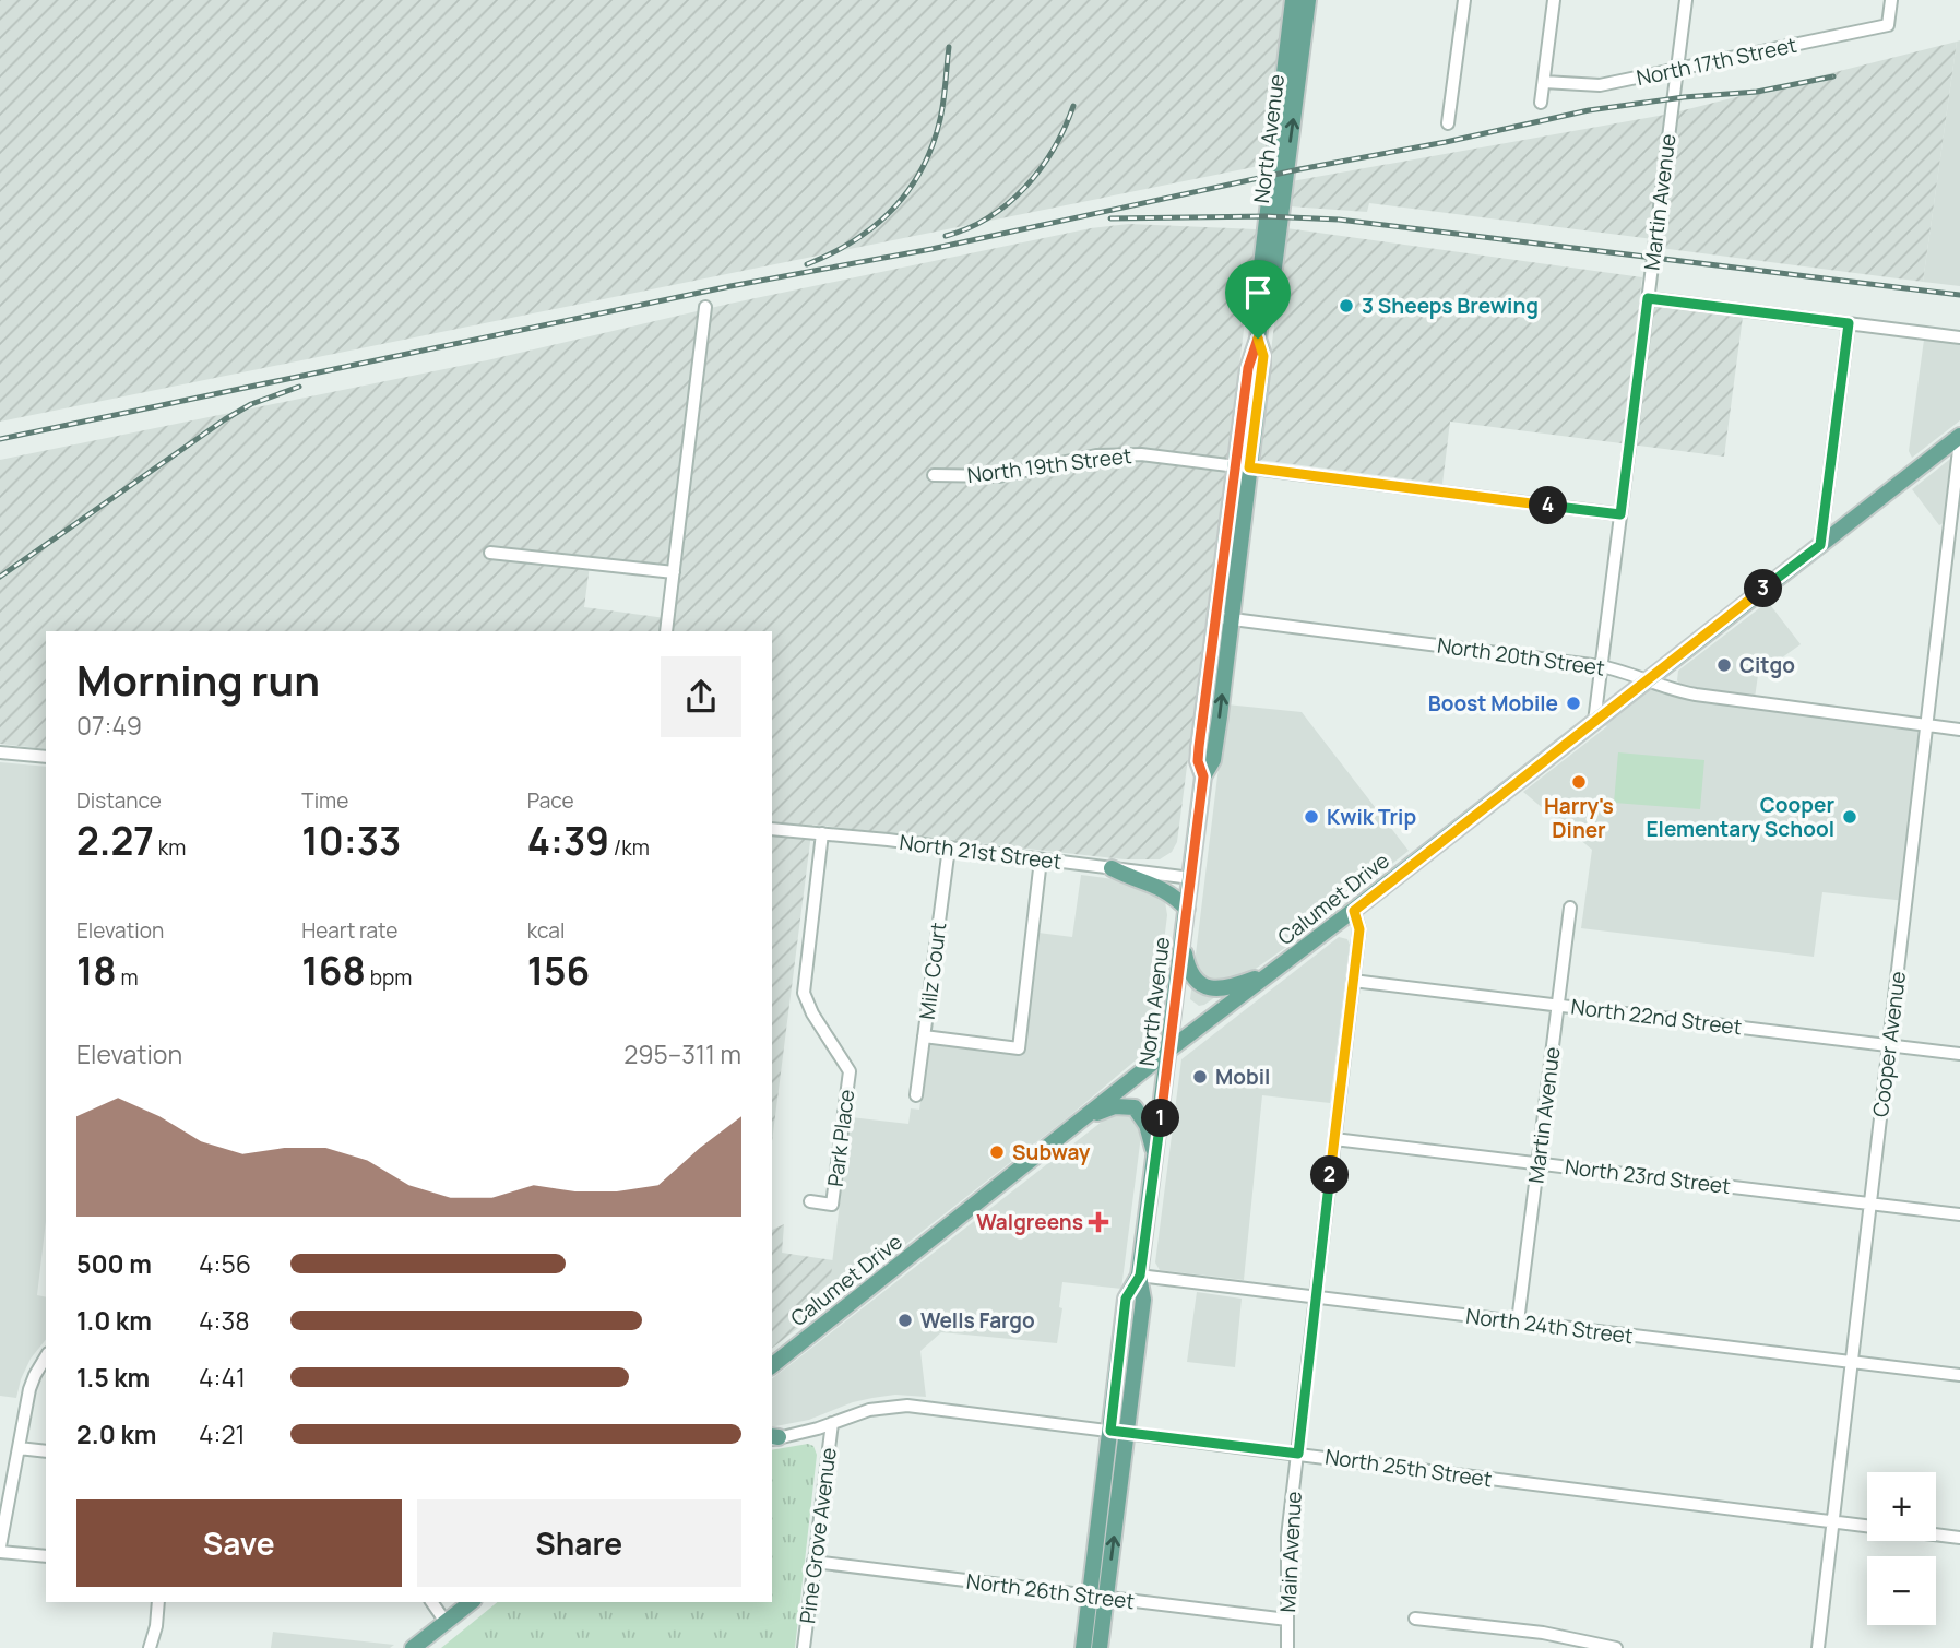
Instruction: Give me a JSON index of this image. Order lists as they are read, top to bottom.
{
  "streets": {
    "main road": ["North Avenue", "Calumet Drive"],
    "street": [
      "North 17th Street",
      "Martin Avenue",
      "North 19th Street",
      "North 20th Street",
      "North 21st Street",
      "Milz Court",
      "North 22nd Street",
      "Cooper Avenue",
      "Park Place",
      "North 23rd Street",
      "North 24th Street",
      "North 25th Street",
      "Pine Grove Avenue",
      "Main Avenue",
      "North 26th Street"
    ]
  },
  "crossings": [
    ["North 17th Street", "Martin Avenue"],
    ["North Avenue", "North 19th Street"],
    ["North Avenue", "North 20th Street"],
    ["North Avenue", "North 21st Street"],
    ["North Avenue", "Calumet Drive"],
    ["North Avenue", "North 24th Street"],
    ["North Avenue", "North 25th Street"],
    ["North Avenue", "North 26th Street"],
    ["Martin Avenue", "North 19th Street"],
    ["Martin Avenue", "North 20th Street"],
    ["Martin Avenue", "Calumet Drive"],
    ["Martin Avenue", "North 22nd Street"],
    ["Martin Avenue", "North 23rd Street"],
    ["Martin Avenue", "North 24th Street"],
    ["North 20th Street", "Calumet Drive"],
    ["North 20th Street", "Cooper Avenue"],
    ["North 21st Street", "Milz Court"],
    ["North 21st Street", "Park Place"],
    ["Calumet Drive", "Cooper Avenue"],
    ["Calumet Drive", "Main Avenue"],
    ["North 22nd Street", "Cooper Avenue"],
    ["North 22nd Street", "Main Avenue"],
    ["Cooper Avenue", "North 23rd Street"],
    ["Cooper Avenue", "North 24th Street"],
    ["Cooper Avenue", "North 25th Street"],
    ["North 23rd Street", "Main Avenue"],
    ["North 24th Street", "Main Avenue"],
    ["North 25th Street", "Pine Grove Avenue"],
    ["North 25th Street", "Main Avenue"],
    ["Pine Grove Avenue", "North 26th Street"],
    ["Main Avenue", "North 26th Street"]
  ],
  "places": {
    "other": [
      "3 Sheeps Brewing",
      "Citgo",
      "Boost Mobile",
      "Harry's Diner",
      "Kwik Trip",
      "Cooper Elementary School",
      "Mobil",
      "Subway",
      "Wells Fargo"
    ],
    "health": ["Walgreens"]
  },
  "page": {
    "pins": [
      "4",
      "3",
      "1",
      "2"
    ],
    "heading": ["Morning run", "07:49"],
    "stats": [
      ["Distance", "2.27 km"],
      ["Time", "10:33"],
      ["Pace", "4:39 /km"],
      ["Elevation", "18 m"],
      ["Heart rate", "168 bpm"],
      ["kcal", "156"]
    ],
    "chart": ["Elevation", "295–311 m"],
    "list": [
      {
        "name": "500 m",
        "note": "4:56"
      },
      {
        "name": "1.0 km",
        "note": "4:38"
      },
      {
        "name": "1.5 km",
        "note": "4:41"
      },
      {
        "name": "2.0 km",
        "note": "4:21"
      }
    ],
    "map_buttons": ["+", "−"],
    "buttons": ["Save", "Share"]
  }
}
